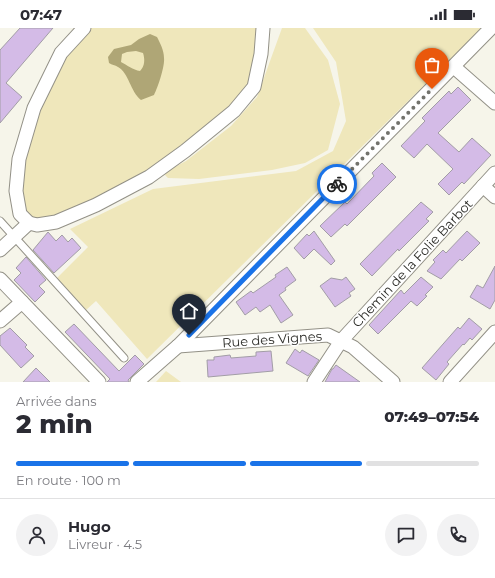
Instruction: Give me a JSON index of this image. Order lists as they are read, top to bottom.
{
  "streets": {
    "street": ["Chemin de la Folie Barbot", "Rue des Vignes"]
  },
  "crossings": [
    ["Chemin de la Folie Barbot", "Rue des Vignes"]
  ],
  "page": {
    "status": "07:47",
    "heading": ["2 min", "Arrivée dans", "07:49–07:54"],
    "panel": ["Hugo", "Livreur · 4.5"],
    "bar": "En route · 100 m"
  }
}
